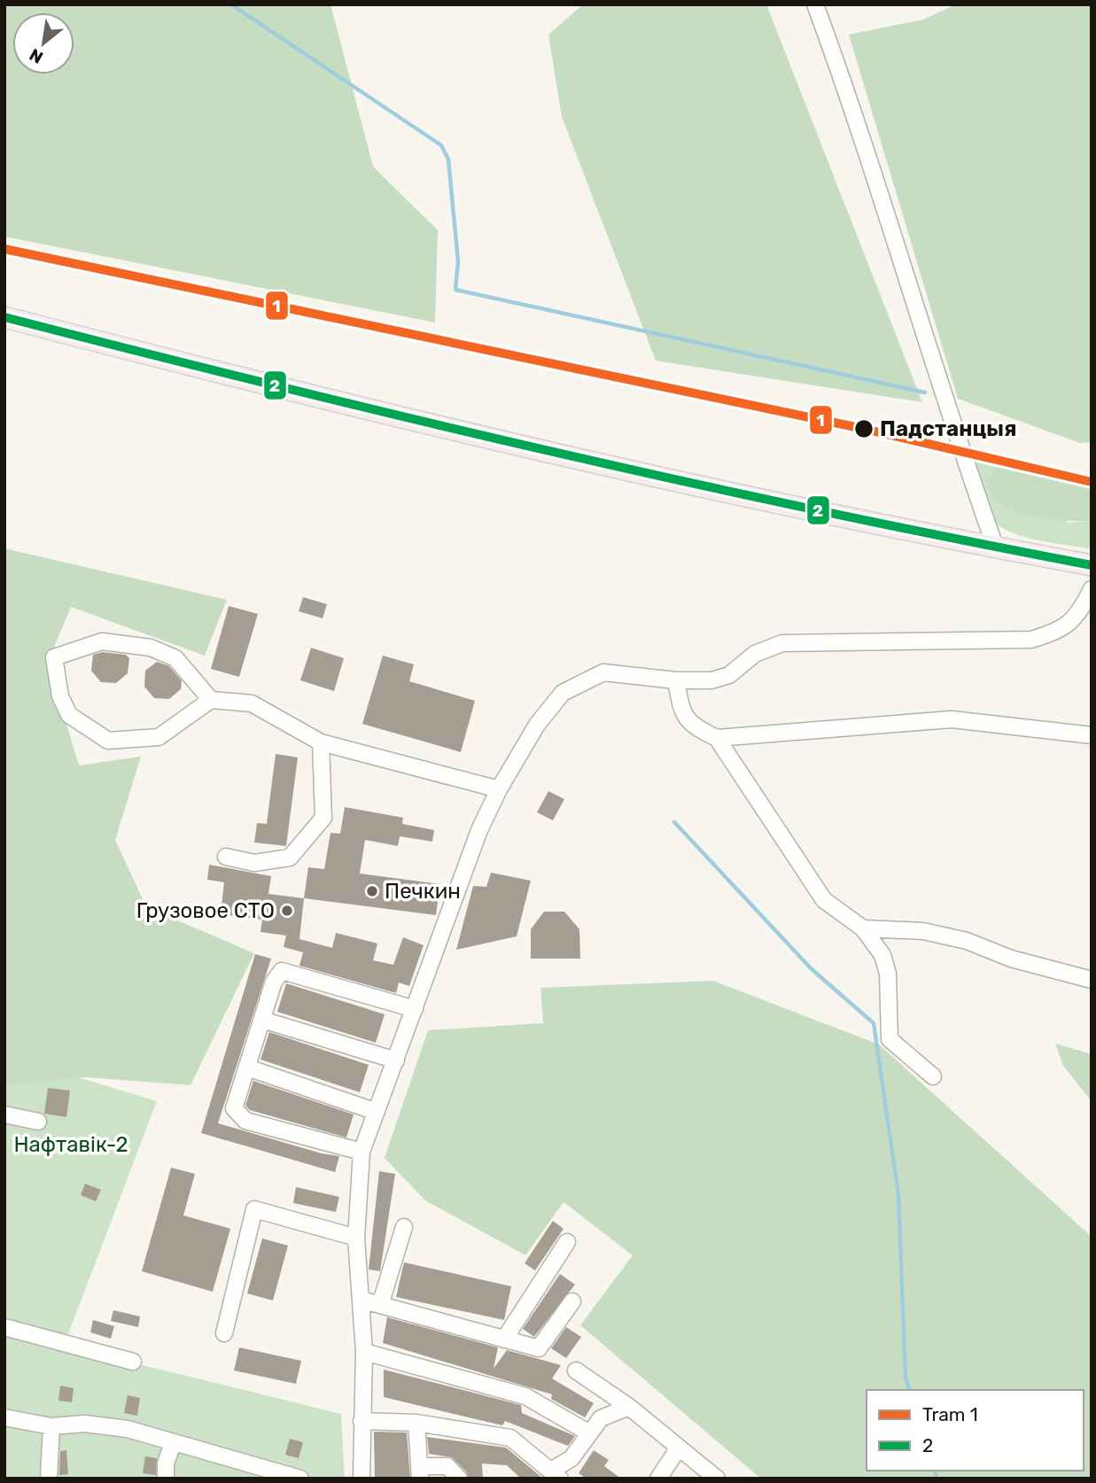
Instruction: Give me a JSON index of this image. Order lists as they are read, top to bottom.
{
  "parks": ["Нафтавік-2"],
  "places": ["Падстанцыя", "Печкин", "Грузовое СТО"],
  "lines": ["tram line 1", "transit line 2"],
  "legend": ["Tram 1", "2"],
  "north": "bottom left"
}
